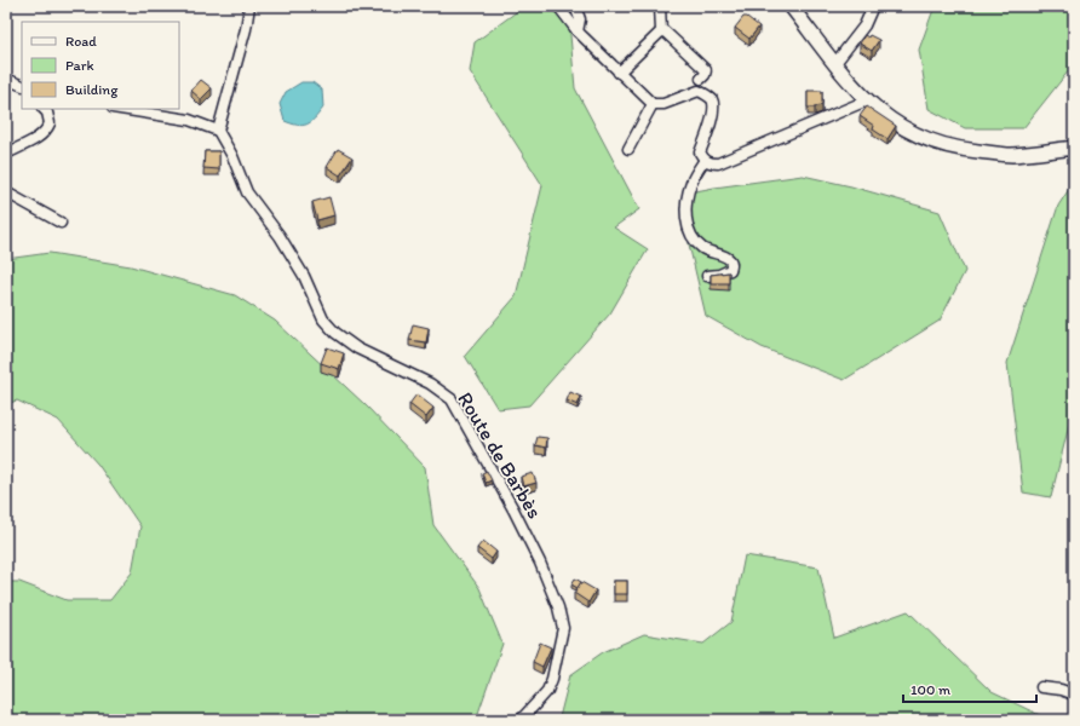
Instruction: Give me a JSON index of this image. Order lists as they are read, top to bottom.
{
  "streets": {
    "street": ["Route de Barbès"]
  },
  "legend": ["Road", "Park", "Building"],
  "scale_bar": "100 m"
}
